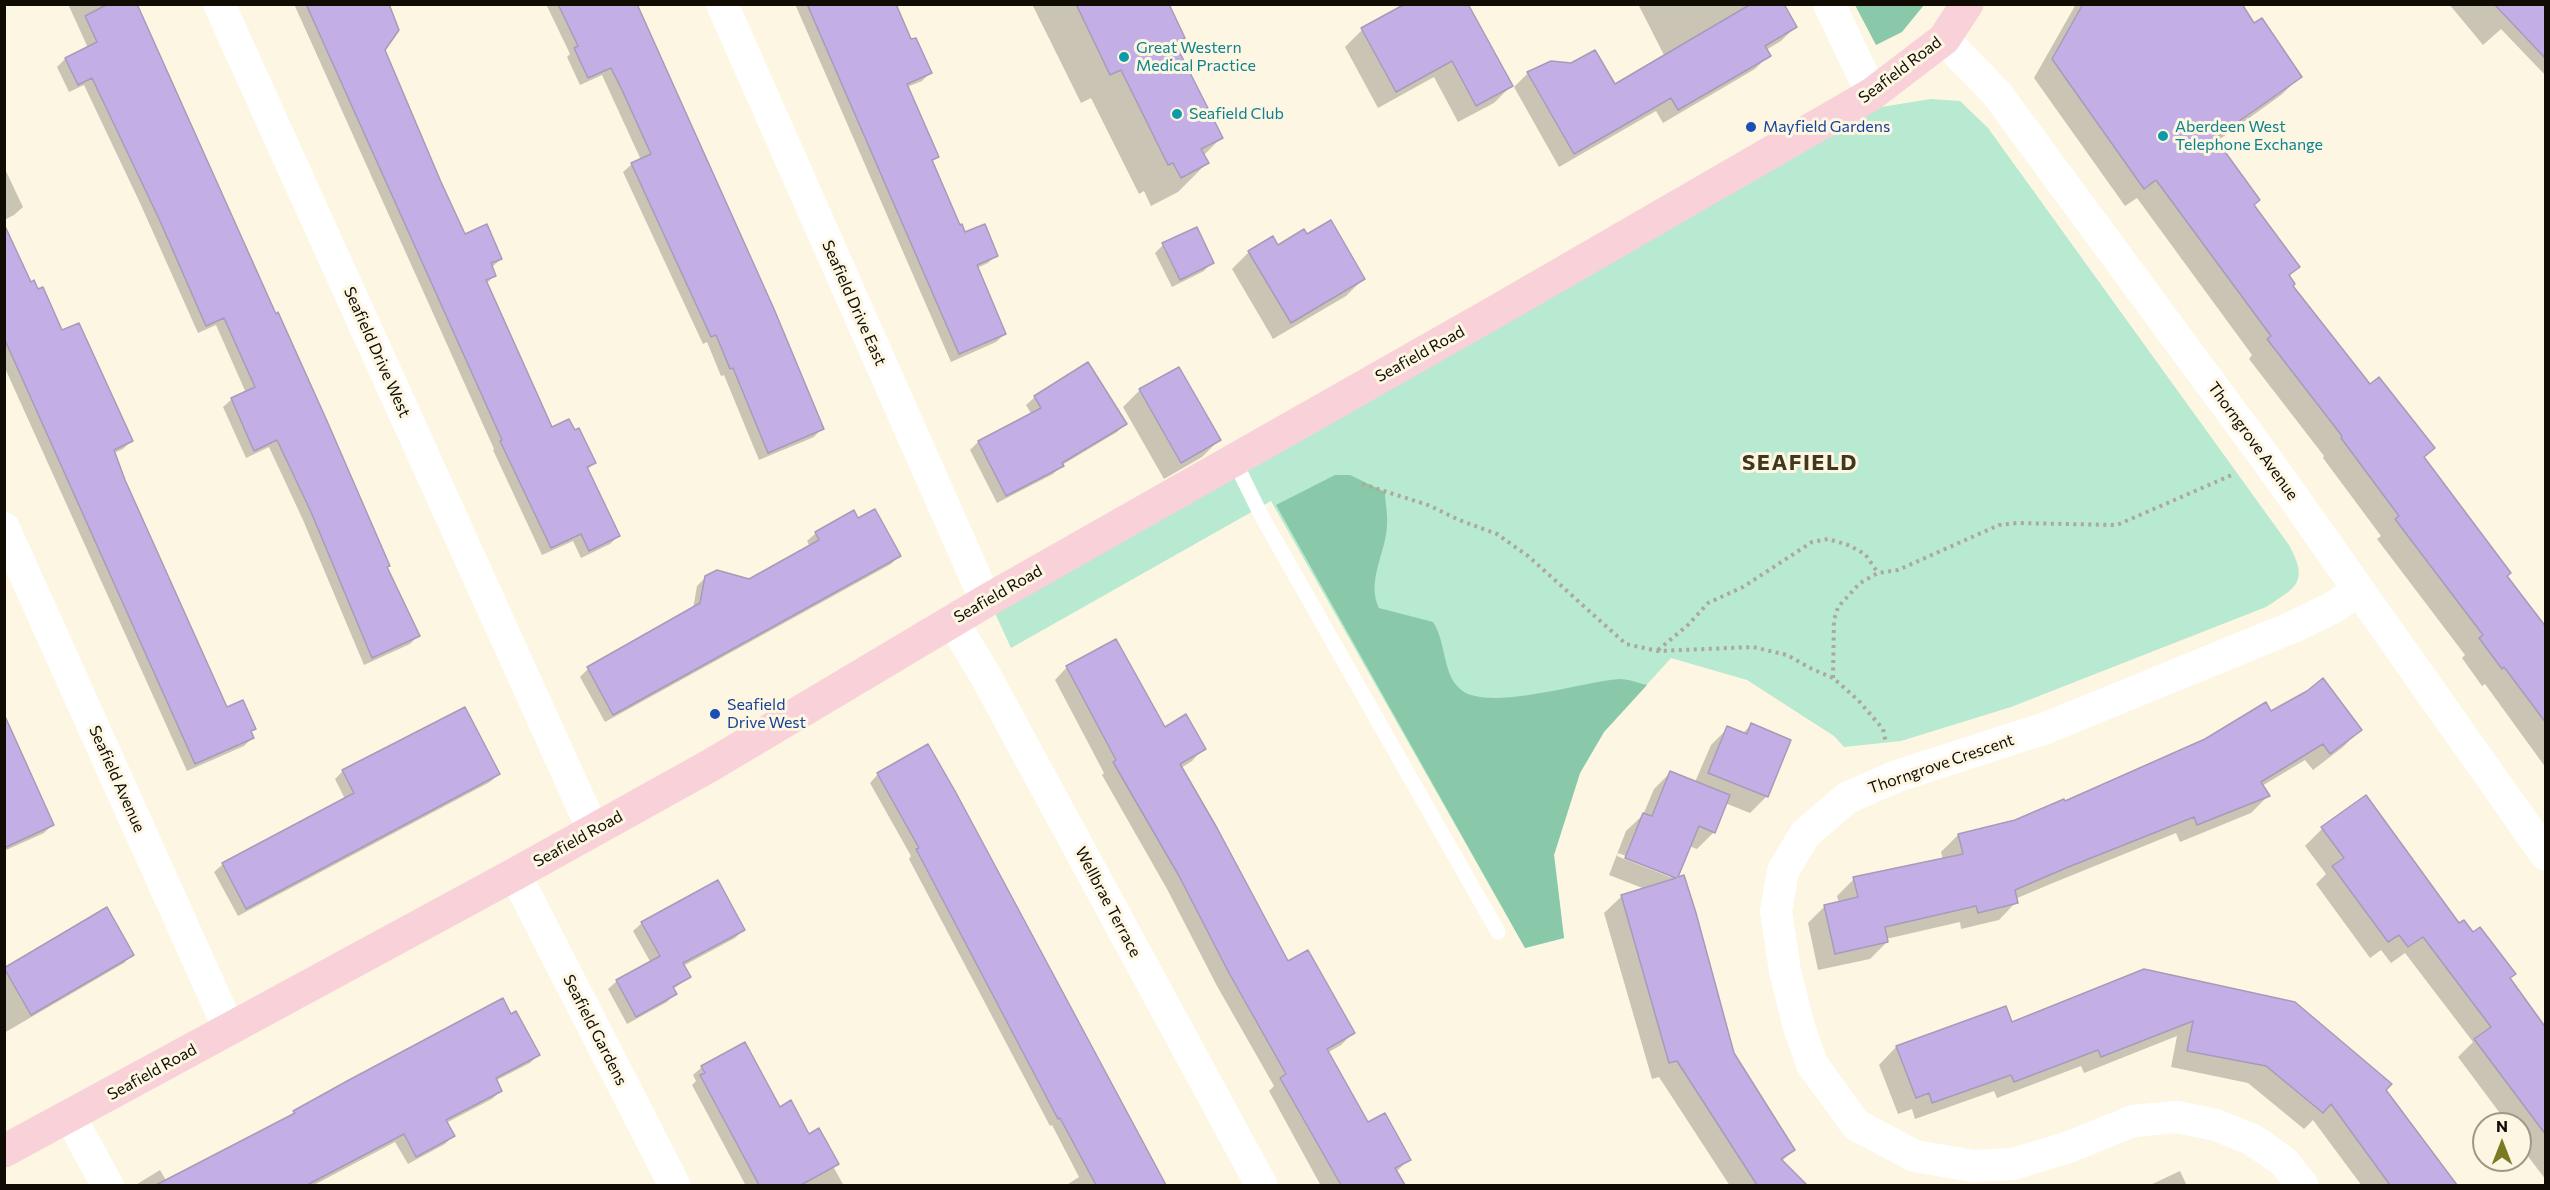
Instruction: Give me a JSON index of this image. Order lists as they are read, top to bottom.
{
  "streets": {
    "street": [
      "Seafield Road",
      "Seafield Drive East",
      "Seafield Drive West",
      "Thorngrove Avenue",
      "Thorngrove Crescent",
      "Seafield Avenue",
      "Wellbrae Terrace",
      "Seafield Gardens"
    ]
  },
  "crossings": [
    ["Seafield Road", "Seafield Drive East"],
    ["Seafield Road", "Seafield Drive West"],
    ["Seafield Road", "Thorngrove Avenue"],
    ["Seafield Road", "Seafield Avenue"],
    ["Seafield Road", "Wellbrae Terrace"],
    ["Seafield Road", "Seafield Gardens"],
    ["Thorngrove Avenue", "Thorngrove Crescent"]
  ],
  "districts": ["SEAFIELD"],
  "places": [
    "Great Western Medical Practice",
    "Seafield Club",
    "Mayfield Gardens",
    "Aberdeen West Telephone Exchange",
    "Seafield Drive West"
  ],
  "north": "top"
}
